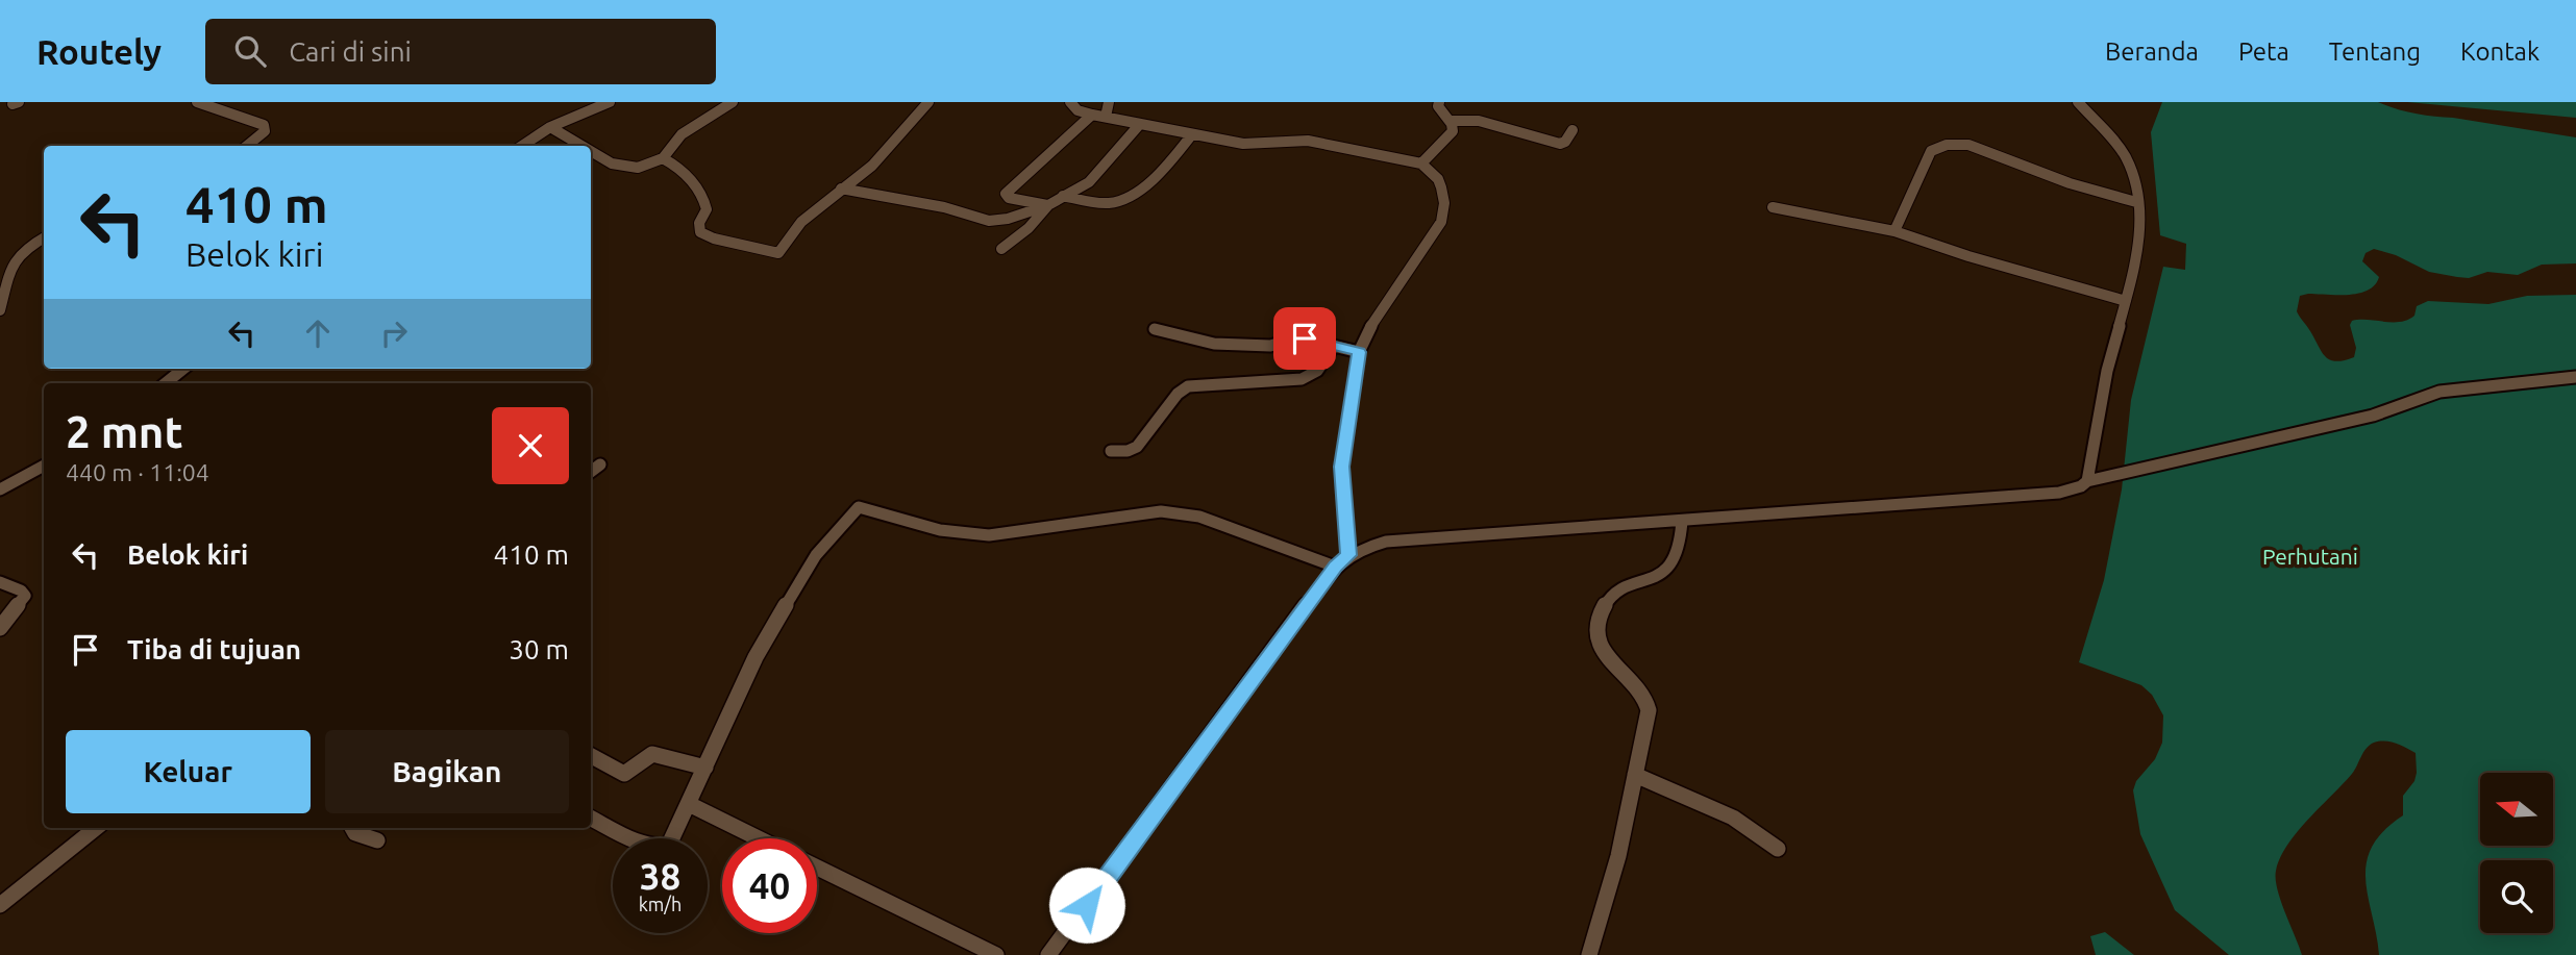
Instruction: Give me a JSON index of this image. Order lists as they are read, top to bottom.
{
  "parks": ["Perhutani"],
  "north": "left",
  "page": {
    "header": "Routely",
    "search": "Cari di sini",
    "nav": [
      "Beranda",
      "Peta",
      "Tentang",
      "Kontak"
    ],
    "turn": ["410 m", "Belok kiri"],
    "heading": ["2 mnt", "440 m · 11:04"],
    "list": [
      {
        "name": "Belok kiri",
        "value": "410 m"
      },
      {
        "name": "Tiba di tujuan",
        "value": "30 m"
      }
    ],
    "buttons": ["Keluar", "Bagikan"],
    "speed": "38 km/h",
    "limit": "40"
  }
}
